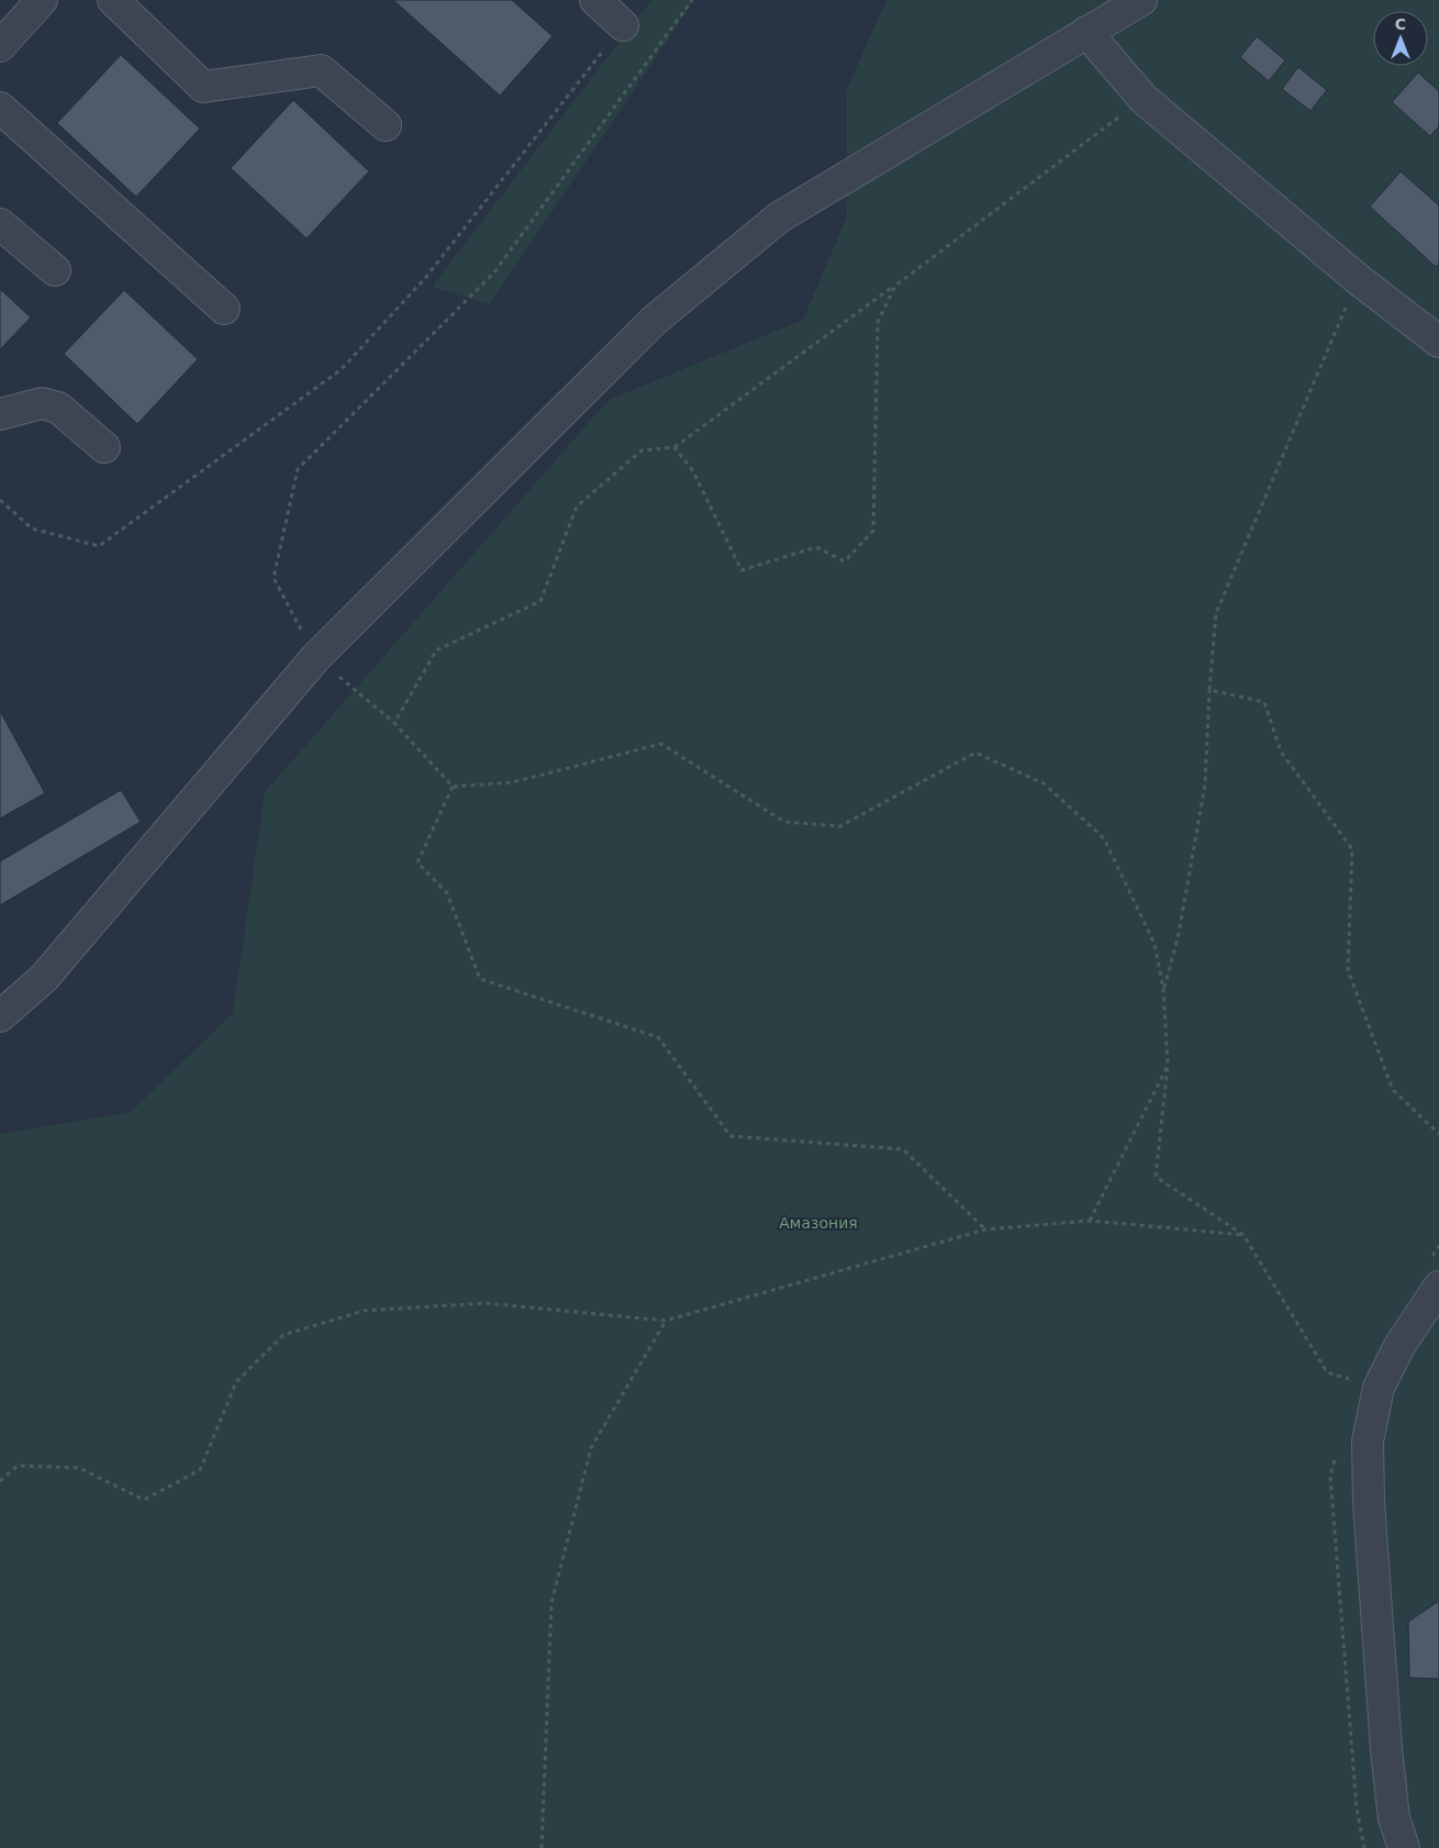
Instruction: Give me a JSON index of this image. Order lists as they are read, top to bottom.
{
  "parks": ["Амазония"],
  "north": "top"
}
